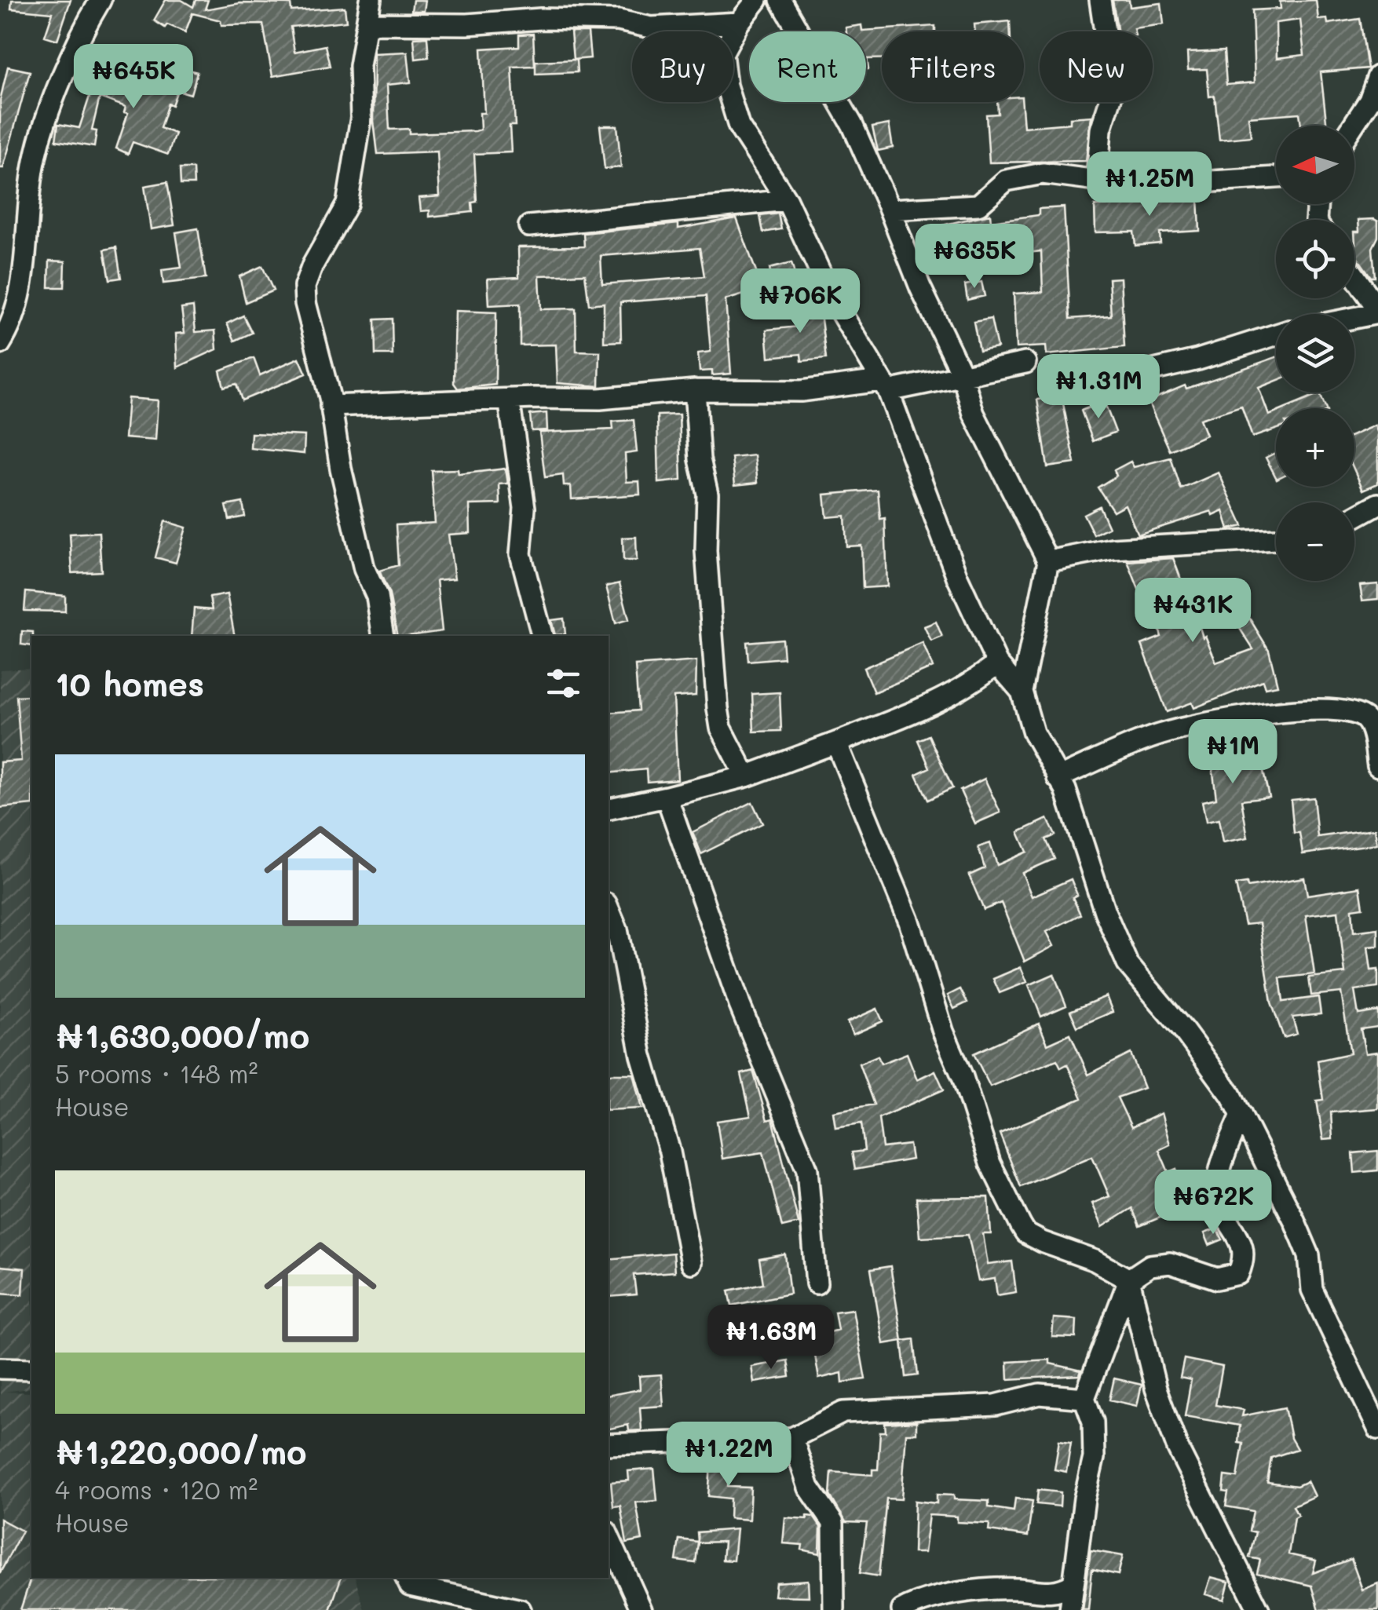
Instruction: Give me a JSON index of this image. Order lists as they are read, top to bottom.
{
  "north": "left",
  "page": {
    "chip": [
      "Buy",
      "Rent",
      "Filters",
      "New"
    ],
    "price": [
      "₦645K",
      "₦1.25M",
      "₦635K",
      "₦706K",
      "₦1.31M",
      "₦431K",
      "₦1M",
      "₦672K",
      "₦1.63M",
      "₦1.22M"
    ],
    "map_buttons": ["+", "−"],
    "heading": "10 homes",
    "list": [
      {
        "name": "₦1,630,000/mo",
        "note": "5 rooms · 148 m² · House"
      },
      {
        "name": "₦1,220,000/mo",
        "note": "4 rooms · 120 m² · House"
      }
    ]
  }
}
